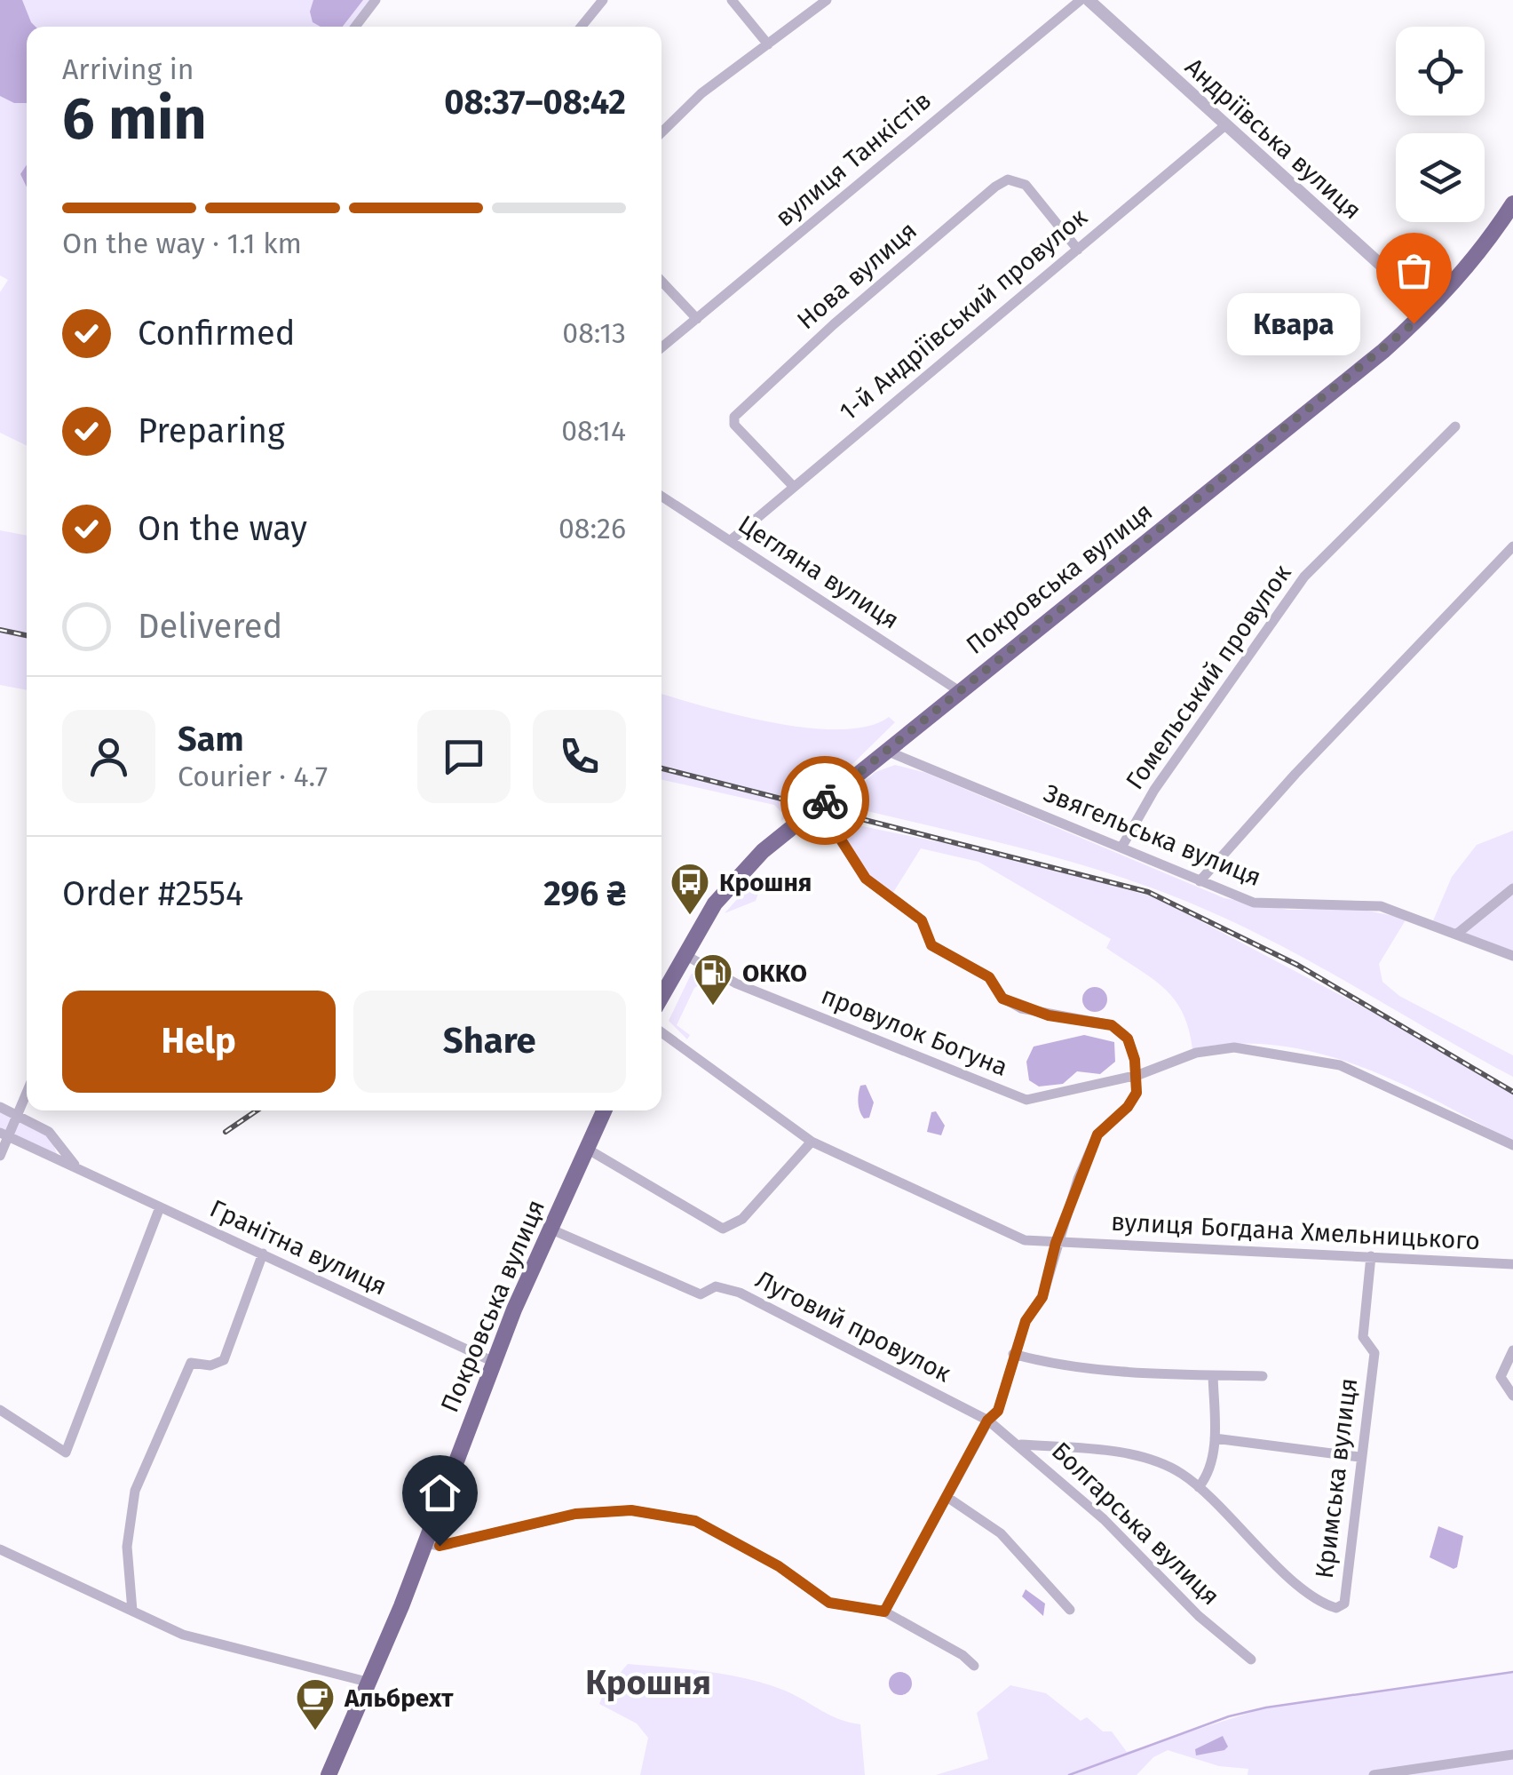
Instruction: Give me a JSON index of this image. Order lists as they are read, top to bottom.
{
  "streets": {
    "highway": ["Покровська вулиця"],
    "street": [
      "Андріївська вулиця",
      "вулиця Танкістів",
      "Нова вулиця",
      "1-й Андріївський провулок",
      "Цегляна вулиця",
      "Гомельський провулок",
      "Звягельська вулиця",
      "провулок Богуна",
      "вулиця Богдана Хмельницького",
      "Гранітна вулиця",
      "Луговий провулок",
      "Кримська вулиця",
      "Болгарська вулиця"
    ]
  },
  "crossings": [
    ["Андріївська вулиця", "1-й Андріївський провулок"],
    ["Андріївська вулиця", "Покровська вулиця"],
    ["Нова вулиця", "1-й Андріївський провулок"],
    ["1-й Андріївський провулок", "Цегляна вулиця"],
    ["Цегляна вулиця", "Покровська вулиця"],
    ["Покровська вулиця", "Звягельська вулиця"],
    ["Покровська вулиця", "провулок Богуна"],
    ["Покровська вулиця", "Гранітна вулиця"],
    ["Покровська вулиця", "Луговий провулок"],
    ["Гомельський провулок", "Звягельська вулиця"],
    ["вулиця Богдана Хмельницького", "Кримська вулиця"],
    ["Луговий провулок", "Болгарська вулиця"]
  ],
  "districts": ["Крошня"],
  "places": {
    "other": ["Квара"],
    "bus stop": ["Крошня"],
    "fuel station": ["ОККО"],
    "cafe": ["Альбрехт"]
  },
  "page": {
    "heading": ["6 min", "Arriving in", "08:37–08:42"],
    "panel": [
      "Sam",
      "Courier · 4.7",
      "Order #2554",
      "296 ₴"
    ],
    "bar": "On the way · 1.1 km",
    "list": [
      ["Confirmed", "08:13"],
      ["Preparing", "08:14"],
      ["On the way", "08:26"],
      "Delivered"
    ],
    "bubble": "Квара",
    "buttons": ["Help", "Share"]
  }
}
